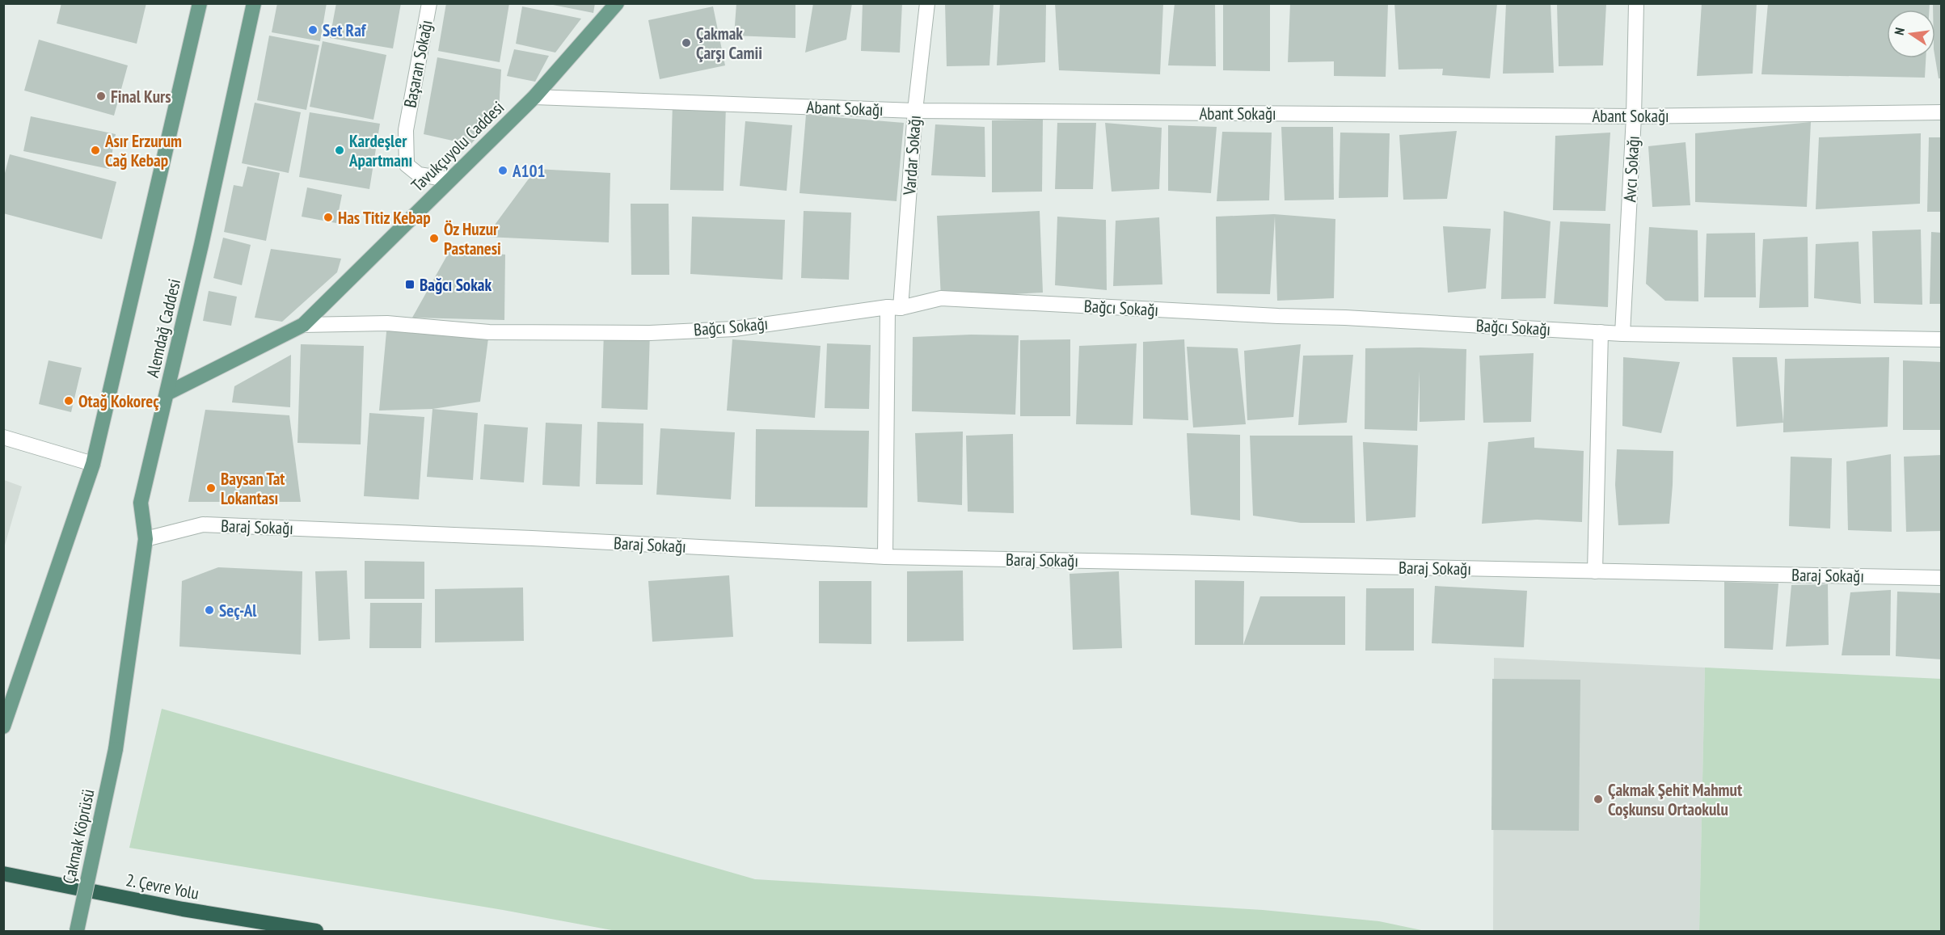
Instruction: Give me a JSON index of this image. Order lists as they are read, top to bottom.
{
  "streets": {
    "highway": ["2. Çevre Yolu"],
    "main road": ["Tavukçuyolu Caddesi", "Alemdağ Caddesi", "Çakmak Köprüsü"],
    "street": [
      "Başaran Sokağı",
      "Abant Sokağı",
      "Vardar Sokağı",
      "Avcı Sokağı",
      "Bağcı Sokağı",
      "Baraj Sokağı"
    ]
  },
  "crossings": [
    ["Başaran Sokağı", "Tavukçuyolu Caddesi"],
    ["Abant Sokağı", "Tavukçuyolu Caddesi"],
    ["Abant Sokağı", "Vardar Sokağı"],
    ["Abant Sokağı", "Avcı Sokağı"],
    ["Tavukçuyolu Caddesi", "Bağcı Sokağı"],
    ["Tavukçuyolu Caddesi", "Alemdağ Caddesi"],
    ["Vardar Sokağı", "Bağcı Sokağı"],
    ["Vardar Sokağı", "Baraj Sokağı"],
    ["Avcı Sokağı", "Bağcı Sokağı"],
    ["Alemdağ Caddesi", "Baraj Sokağı"],
    ["Alemdağ Caddesi", "Çakmak Köprüsü"]
  ],
  "places": {
    "other": [
      "Set Raf",
      "Çakmak Çarşı Camii",
      "Final Kurs",
      "Asır Erzurum Cağ Kebap",
      "Kardeşler Apartmanı",
      "A101",
      "Has Titiz Kebap",
      "Öz Huzur Pastanesi",
      "Otağ Kokoreç",
      "Baysan Tat Lokantası",
      "Seç-Al",
      "Çakmak Şehit Mahmut Coşkunsu Ortaokulu"
    ],
    "transit": ["Bağcı Sokak"]
  },
  "north": "left"
}
